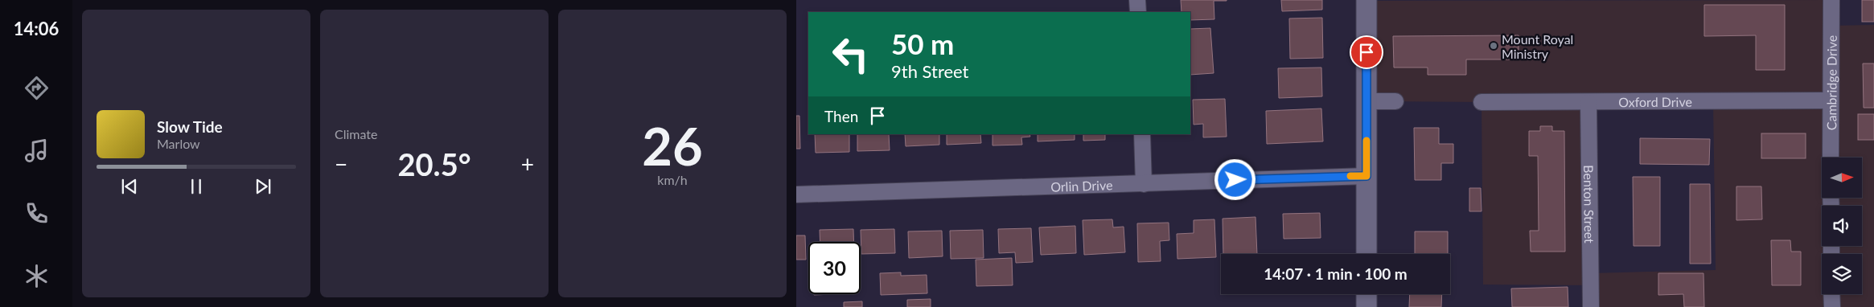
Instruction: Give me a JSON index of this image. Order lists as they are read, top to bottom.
{
  "streets": {
    "street": [
      "Cambridge Drive",
      "Oxford Drive",
      "Orlin Drive",
      "Benton Street"
    ]
  },
  "crossings": [
    ["Cambridge Drive", "Oxford Drive"],
    ["Oxford Drive", "Benton Street"]
  ],
  "places": ["Mount Royal Ministry"],
  "north": "right",
  "page": {
    "tabs": "14:06",
    "tile": [
      "Climate",
      ["26", "km/h"]
    ],
    "turn": ["50 m", "9th Street"],
    "then": "Then",
    "song": ["Slow Tide", "Marlow"],
    "heat": ["−", "20.5°", "+"],
    "limit": "30",
    "trip": "14:07 · 1 min · 100 m"
  }
}
